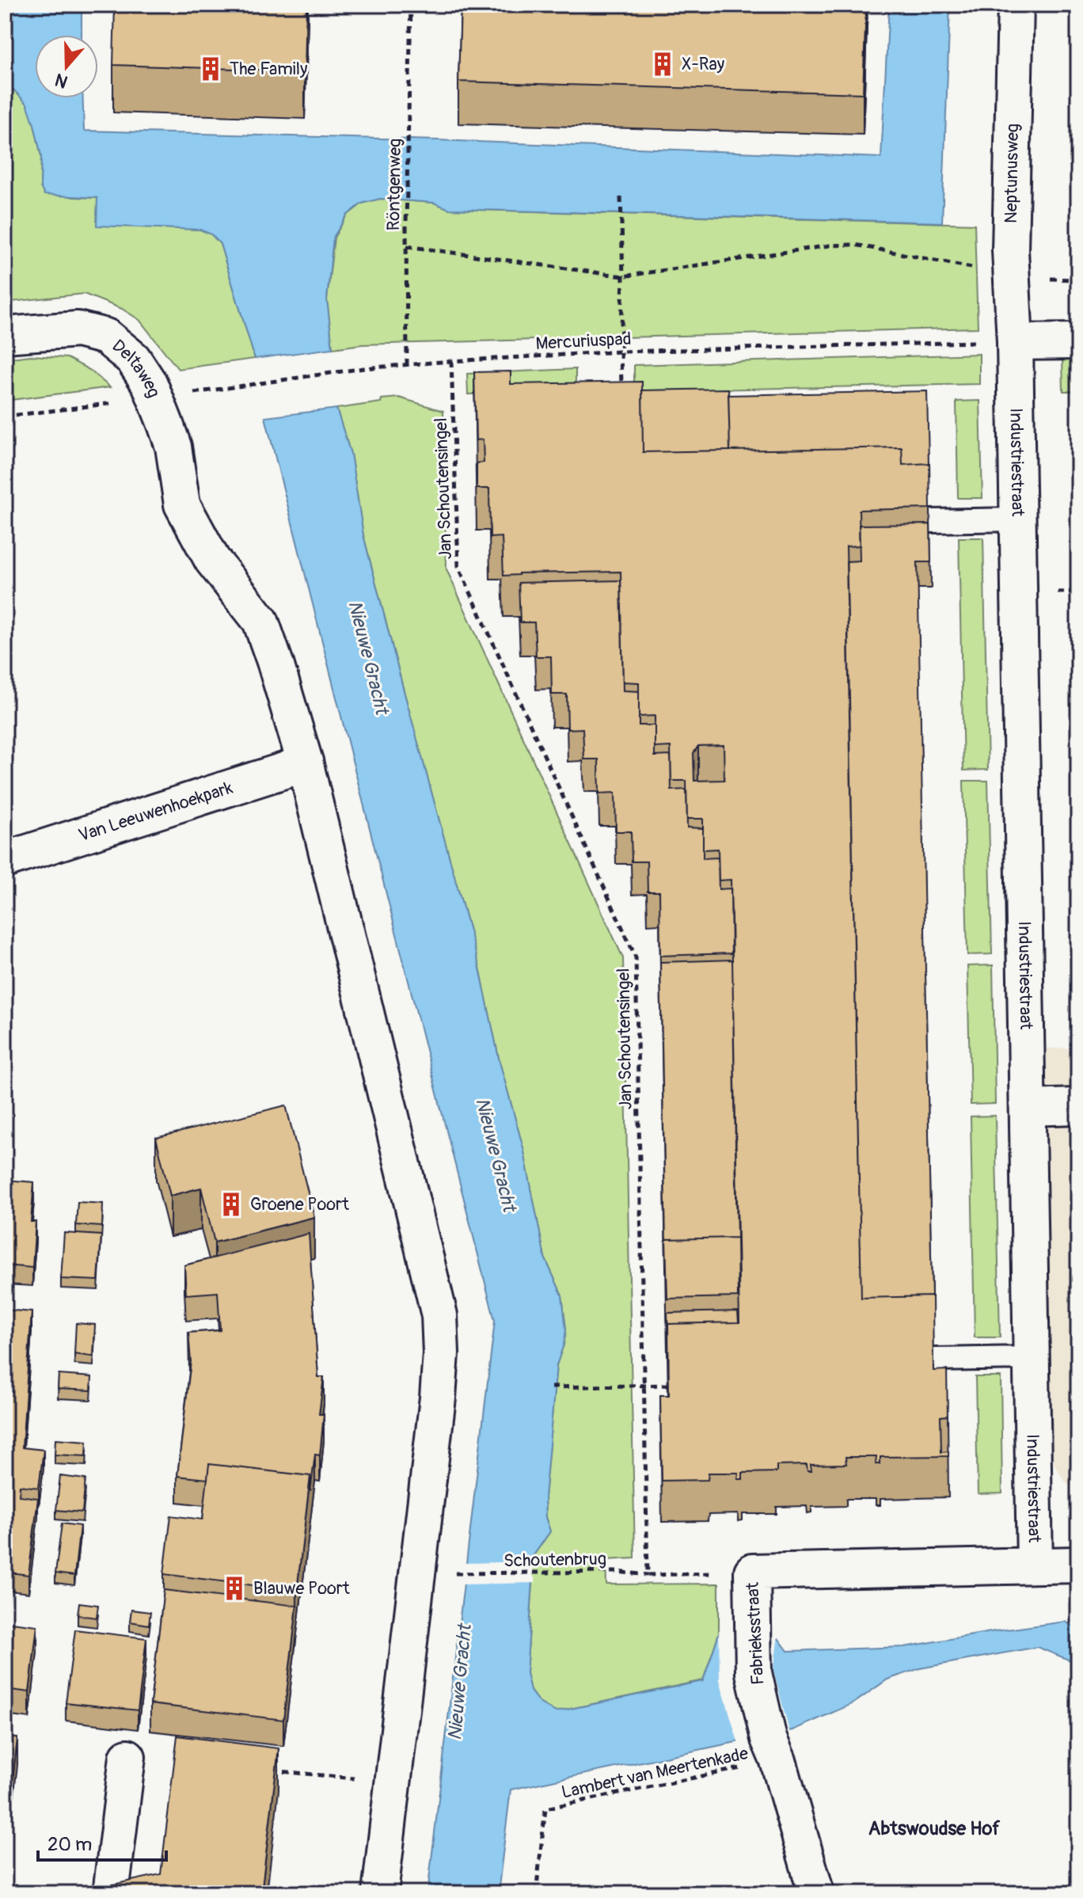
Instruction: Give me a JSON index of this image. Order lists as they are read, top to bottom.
{
  "streets": {
    "street": [
      "Neptunusweg",
      "Deltaweg",
      "Industriestraat",
      "Van Leeuwenhoekpark",
      "Fabrieksstraat"
    ],
    "path": [
      "Röntgenweg",
      "Mercuriuspad",
      "Jan Schoutensingel",
      "Schoutenbrug",
      "Lambert van Meertenkade"
    ]
  },
  "crossings": [
    ["Neptunusweg", "Mercuriuspad"],
    ["Neptunusweg", "Industriestraat"],
    ["Röntgenweg", "Mercuriuspad"],
    ["Mercuriuspad", "Deltaweg"],
    ["Mercuriuspad", "Industriestraat"],
    ["Mercuriuspad", "Jan Schoutensingel"],
    ["Industriestraat", "Fabrieksstraat"],
    ["Jan Schoutensingel", "Schoutenbrug"],
    ["Fabrieksstraat", "Lambert van Meertenkade"]
  ],
  "districts": ["Abtswoudse Hof"],
  "water": ["Nieuwe Gracht"],
  "places": {
    "building": [
      "X-Ray",
      "The Family",
      "Groene Poort",
      "Blauwe Poort"
    ]
  },
  "scale_bar": "20 m",
  "north": "bottom"
}
